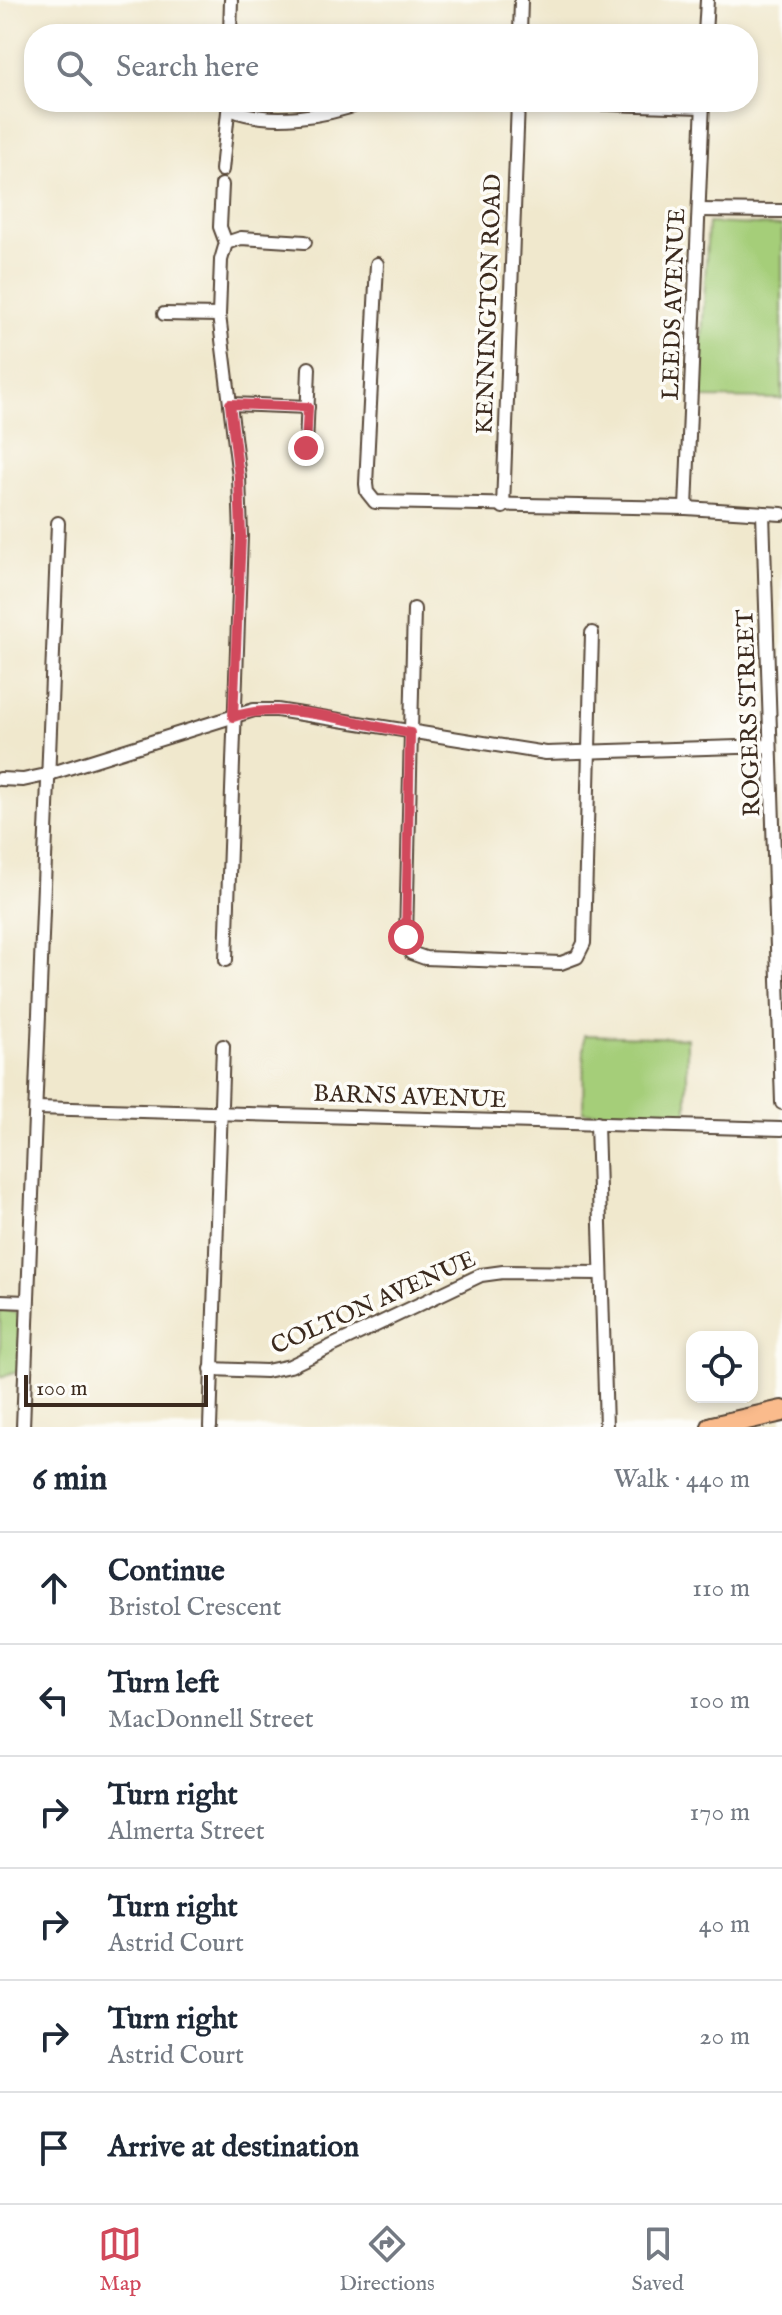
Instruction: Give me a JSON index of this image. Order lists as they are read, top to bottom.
{
  "streets": {
    "street": [
      "KENNINGTON ROAD",
      "LEEDS AVENUE",
      "ROGERS STREET",
      "BARNS AVENUE",
      "COLTON AVENUE"
    ]
  },
  "scale_bar": "100 m",
  "page": {
    "search": "Search here",
    "scale": "100 m",
    "heading": ["6 min", "Walk · 440 m"],
    "list": [
      ["Continue", "Bristol Crescent", "110 m"],
      ["Turn left", "MacDonnell Street", "100 m"],
      ["Turn right", "Almerta Street", "170 m"],
      ["Turn right", "Astrid Court", "40 m"],
      ["Turn right", "Astrid Court", "20 m"],
      "Arrive at destination"
    ],
    "nav": ["Map", "Directions", "Saved"]
  }
}
